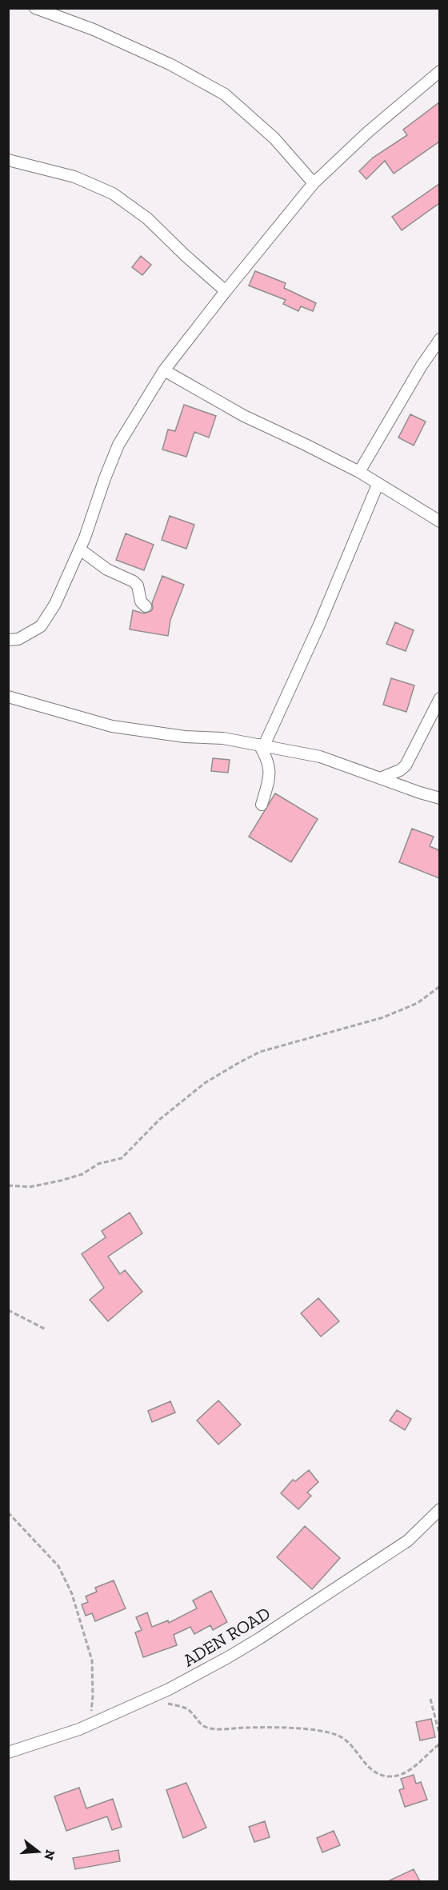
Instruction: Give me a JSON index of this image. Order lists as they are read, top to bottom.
{
  "streets": {
    "street": ["ADEN ROAD"]
  },
  "north": "right"
}
